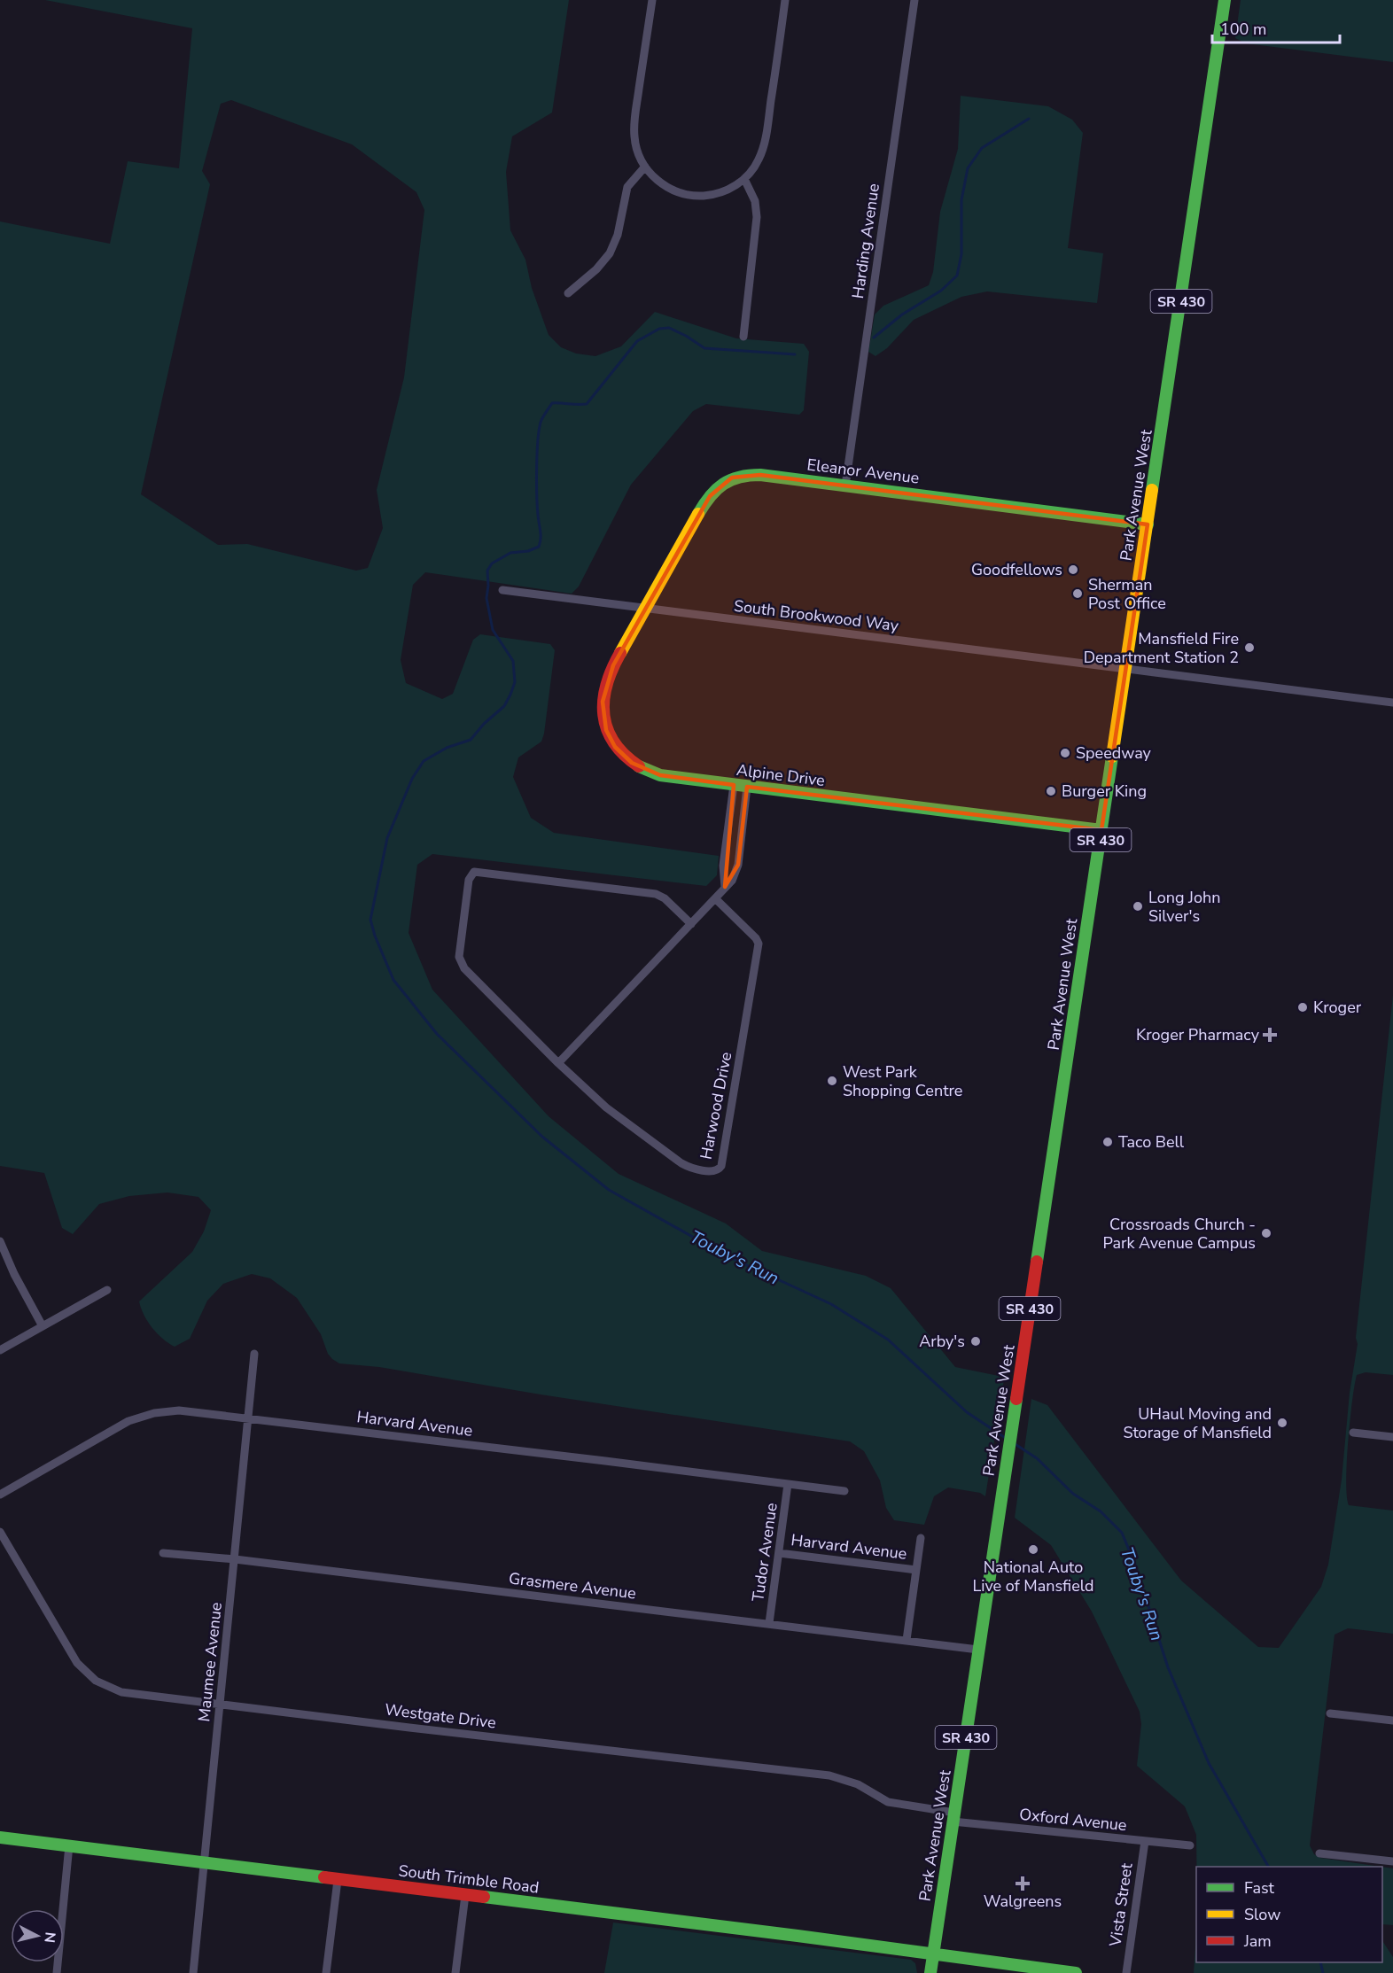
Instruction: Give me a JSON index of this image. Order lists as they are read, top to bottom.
{
  "streets": {
    "main road": [
      "SR 430",
      "Eleanor Avenue",
      "Park Avenue West",
      "Alpine Drive",
      "South Trimble Road"
    ],
    "street": [
      "Harding Avenue",
      "South Brookwood Way",
      "Harwood Drive",
      "Harvard Avenue",
      "Tudor Avenue",
      "Grasmere Avenue",
      "Maumee Avenue",
      "Westgate Drive",
      "Oxford Avenue",
      "Vista Street"
    ]
  },
  "crossings": [
    ["Harding Avenue", "Eleanor Avenue"],
    ["Eleanor Avenue", "Park Avenue West"],
    ["Eleanor Avenue", "South Brookwood Way"],
    ["Eleanor Avenue", "Alpine Drive"],
    ["Park Avenue West", "South Brookwood Way"],
    ["Park Avenue West", "Alpine Drive"],
    ["Park Avenue West", "Grasmere Avenue"],
    ["Park Avenue West", "Westgate Drive"],
    ["Park Avenue West", "Oxford Avenue"],
    ["Park Avenue West", "South Trimble Road"],
    ["South Brookwood Way", "Alpine Drive"],
    ["Harvard Avenue", "Tudor Avenue"],
    ["Harvard Avenue", "Maumee Avenue"],
    ["Tudor Avenue", "Grasmere Avenue"],
    ["Grasmere Avenue", "Maumee Avenue"],
    ["Maumee Avenue", "Westgate Drive"],
    ["Maumee Avenue", "South Trimble Road"],
    ["Westgate Drive", "Oxford Avenue"],
    ["Oxford Avenue", "Vista Street"]
  ],
  "water": ["Touby's Run"],
  "places": {
    "other": [
      "Goodfellows",
      "Sherman Post Office",
      "Mansfield Fire Department Station 2",
      "Speedway",
      "Burger King",
      "Long John Silver's",
      "Kroger",
      "West Park Shopping Centre",
      "Taco Bell",
      "Crossroads Church - Park Avenue Campus",
      "Arby's",
      "UHaul Moving and Storage of Mansfield",
      "National Auto Live of Mansfield"
    ],
    "health": ["Kroger Pharmacy", "Walgreens"]
  },
  "legend": ["Fast", "Slow", "Jam"],
  "scale_bar": "100 m",
  "north": "right"
}
